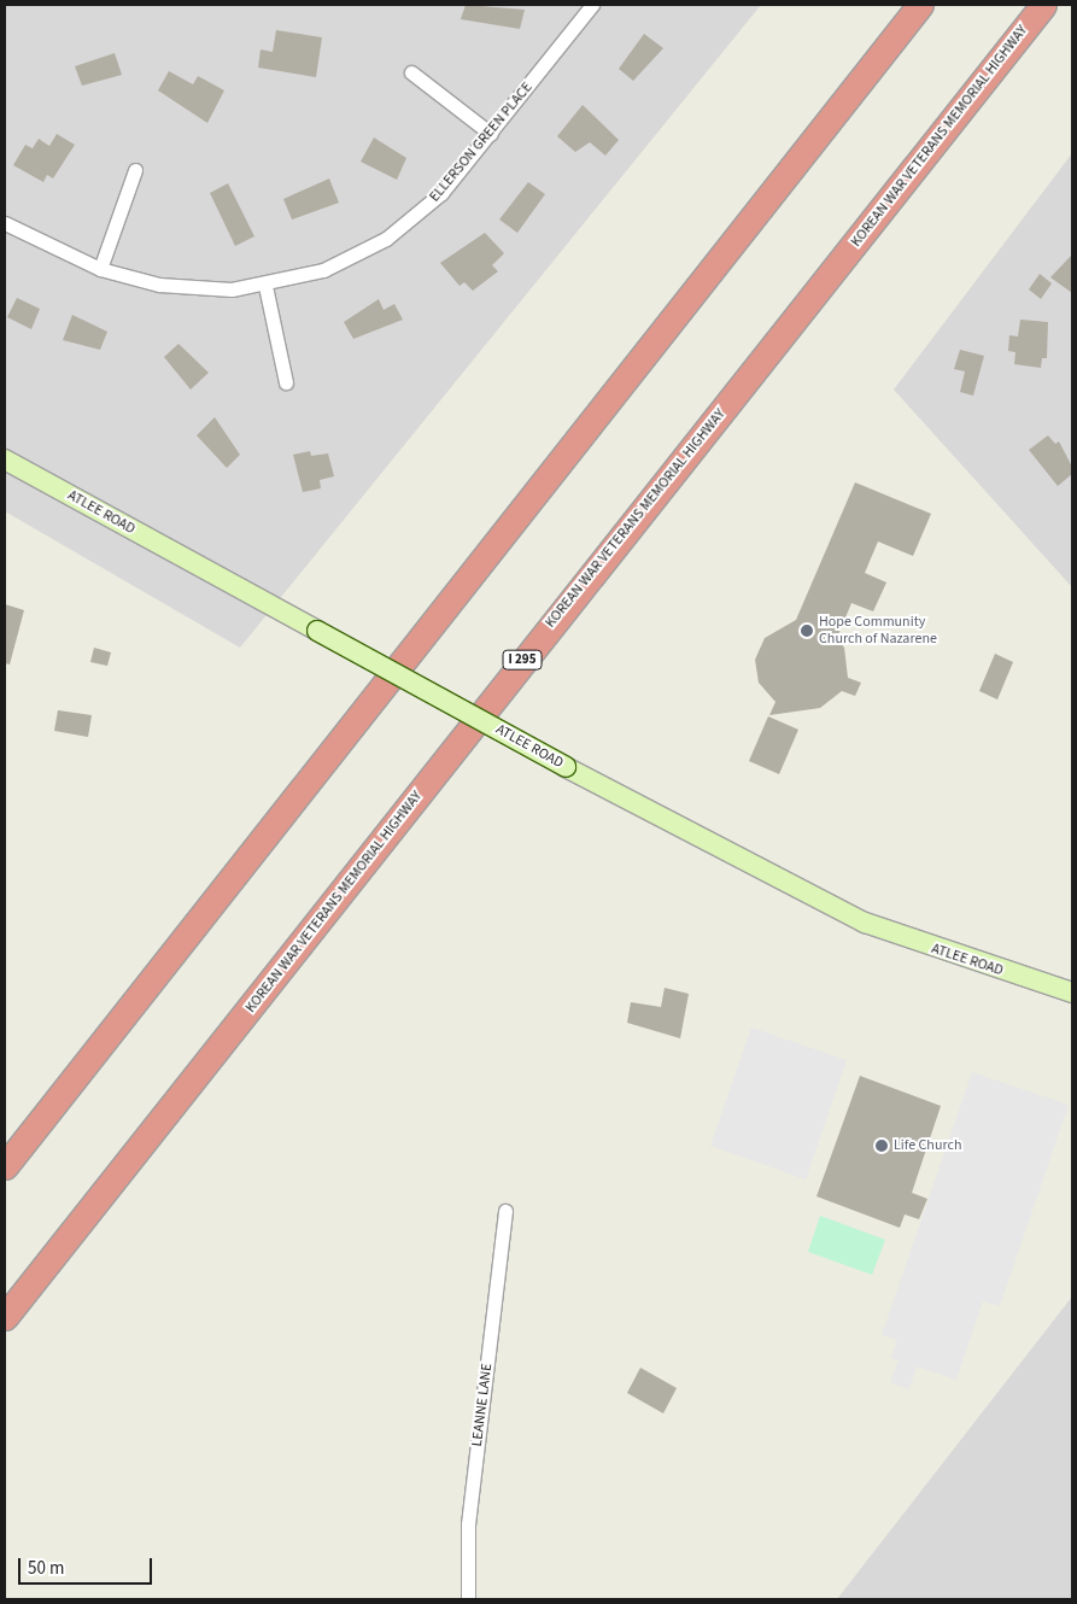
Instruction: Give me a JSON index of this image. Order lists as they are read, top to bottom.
{
  "streets": {
    "highway": ["KOREAN WAR VETERANS MEMORIAL HIGHWAY", "I 295"],
    "main road": ["ATLEE ROAD"],
    "street": ["ELLERSON GREEN PLACE", "LEANNE LANE"]
  },
  "places": ["Hope Community Church of Nazarene", "Life Church"],
  "scale_bar": "50 m"
}
